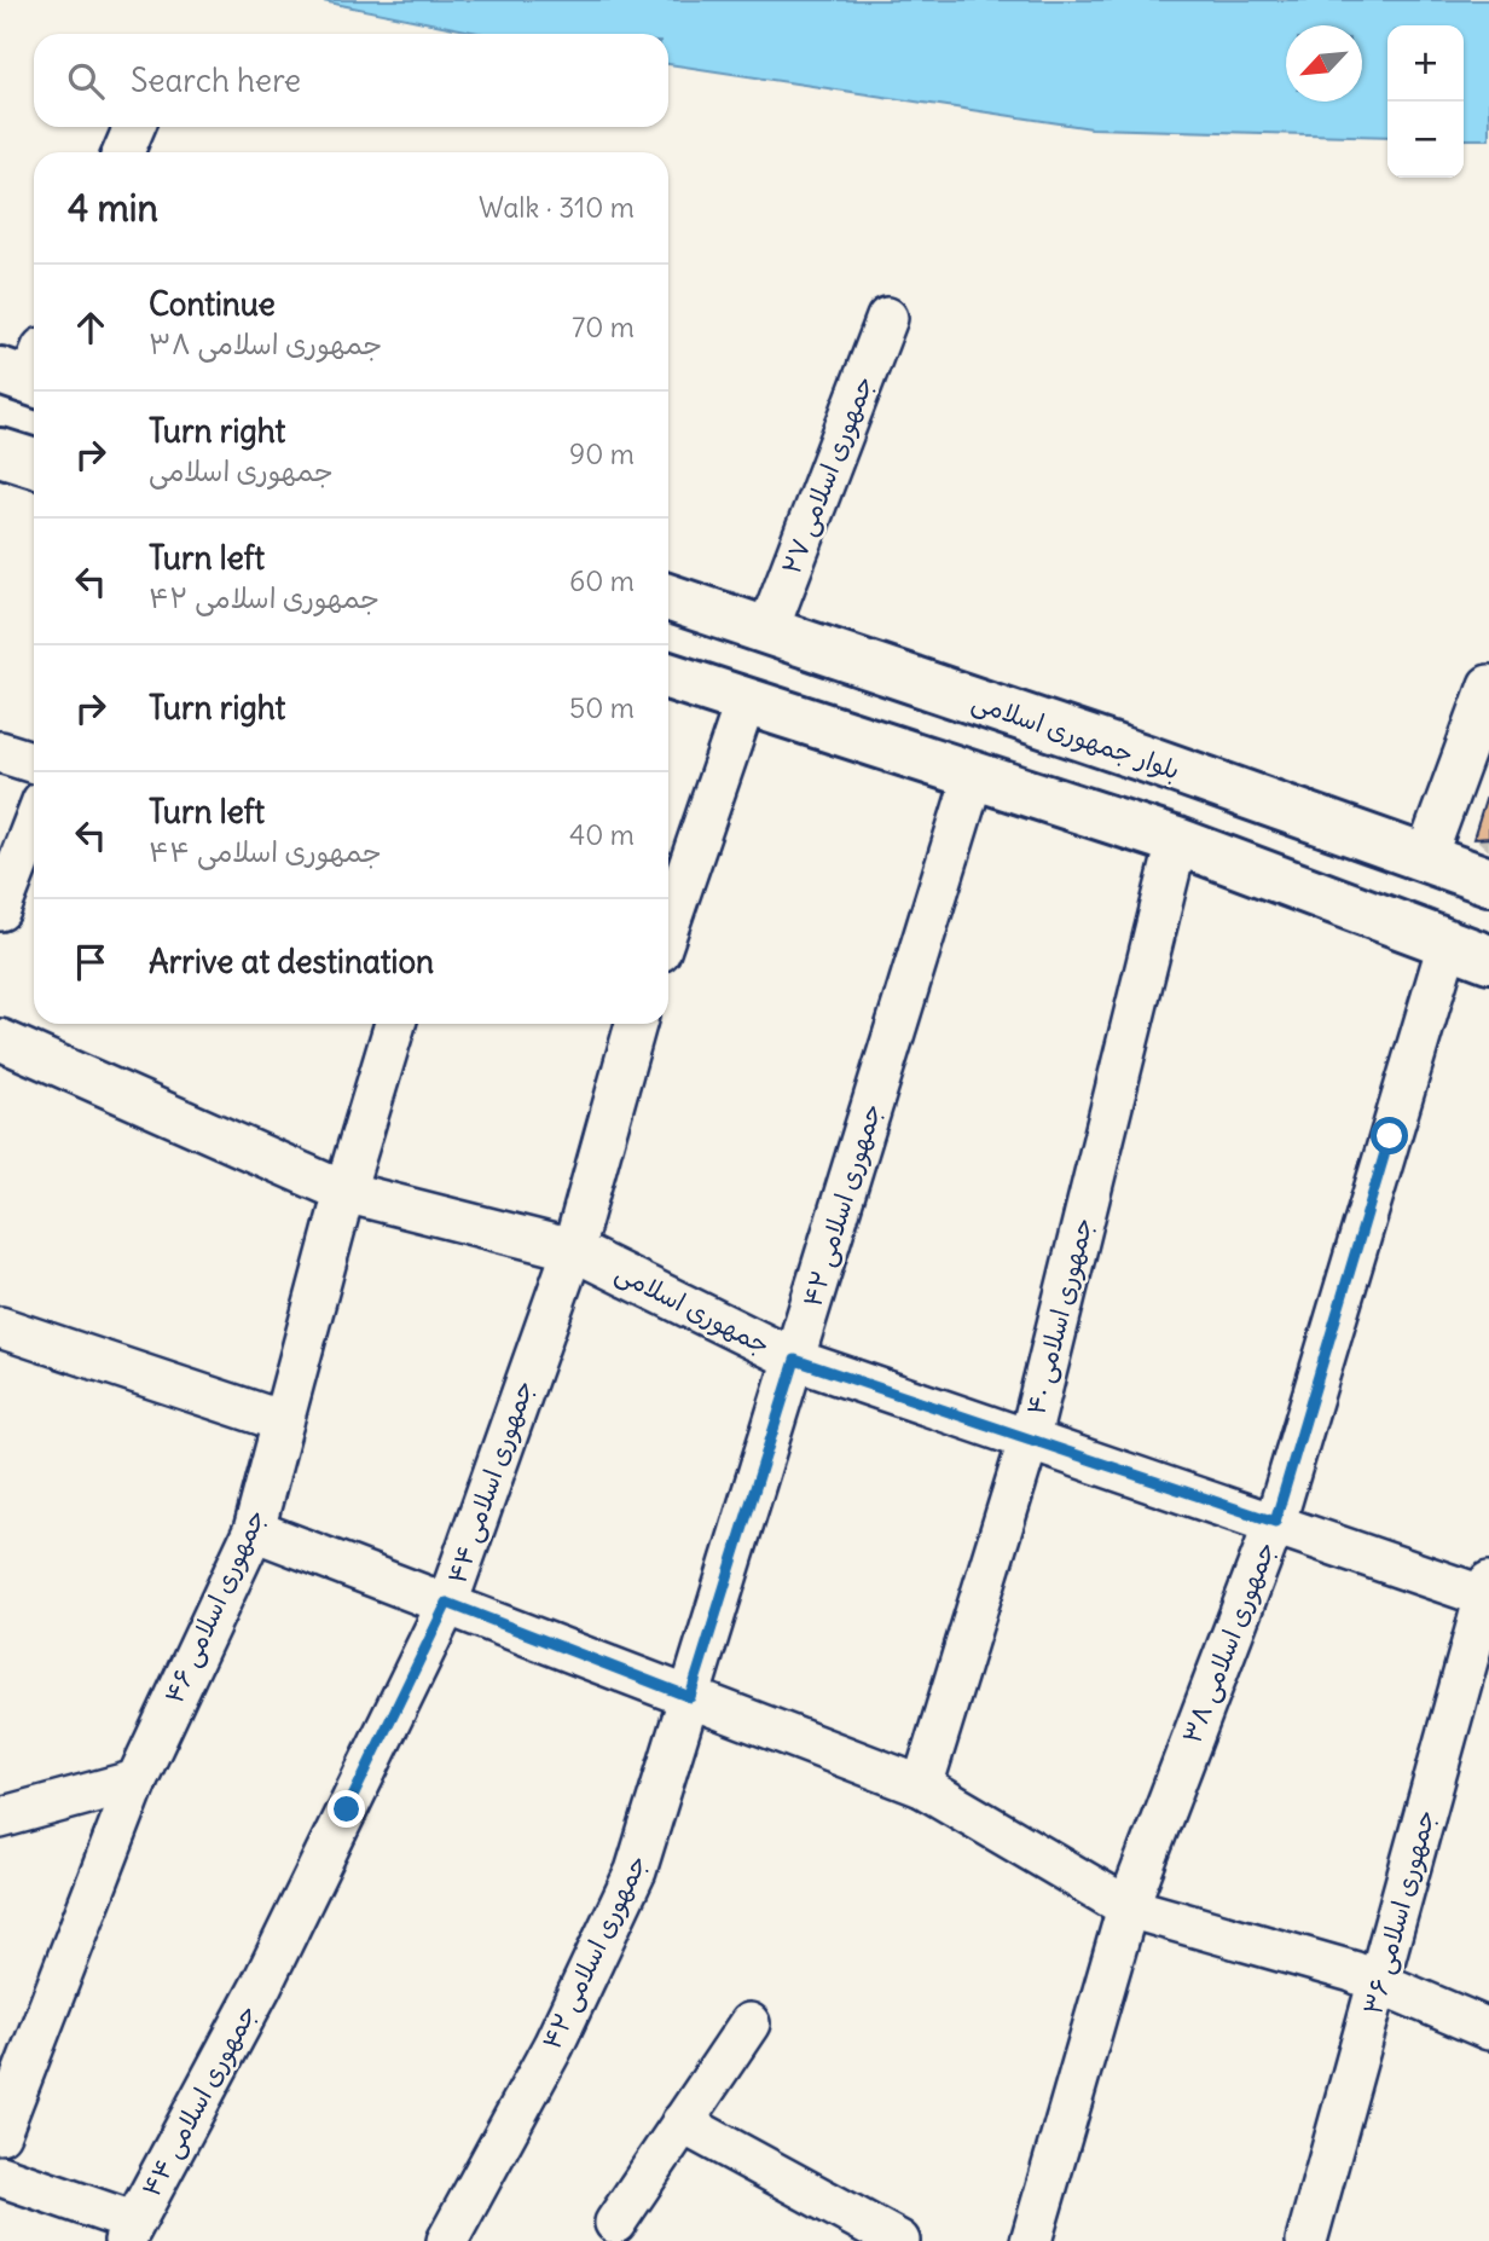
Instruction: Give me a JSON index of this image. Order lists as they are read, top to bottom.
{
  "streets": {
    "main road": ["بلوار جمهوری اسلامی"],
    "street": [
      "جمهوری اسلامی ۲۷",
      "جمهوری اسلامی ۴۲",
      "جمهوری اسلامی",
      "جمهوری اسلامی ۴۰",
      "جمهوری اسلامی ۴۴",
      "جمهوری اسلامی ۴۶",
      "جمهوری اسلامی ۳۸",
      "جمهوری اسلامی ۳۶"
    ]
  },
  "crossings": [
    ["جمهوری اسلامی ۲۷", "بلوار جمهوری اسلامی"],
    ["جمهوری اسلامی ۴۲", "جمهوری اسلامی"],
    ["جمهوری اسلامی", "جمهوری اسلامی ۴۰"],
    ["جمهوری اسلامی", "جمهوری اسلامی ۴۴"],
    ["جمهوری اسلامی", "جمهوری اسلامی ۴۶"],
    ["جمهوری اسلامی", "جمهوری اسلامی ۳۸"],
    ["جمهوری اسلامی", "جمهوری اسلامی ۳۶"]
  ],
  "north": "bottom left",
  "page": {
    "map_buttons": ["+", "−"],
    "search": "Search here",
    "heading": ["4 min", "Walk · 310 m"],
    "list": [
      ["Continue", "جمهوری اسلامی ۳۸", "70 m"],
      ["Turn right", "جمهوری اسلامی", "90 m"],
      ["Turn left", "جمهوری اسلامی ۴۲", "60 m"],
      ["Turn right", "50 m"],
      ["Turn left", "جمهوری اسلامی ۴۴", "40 m"],
      "Arrive at destination"
    ]
  }
}
